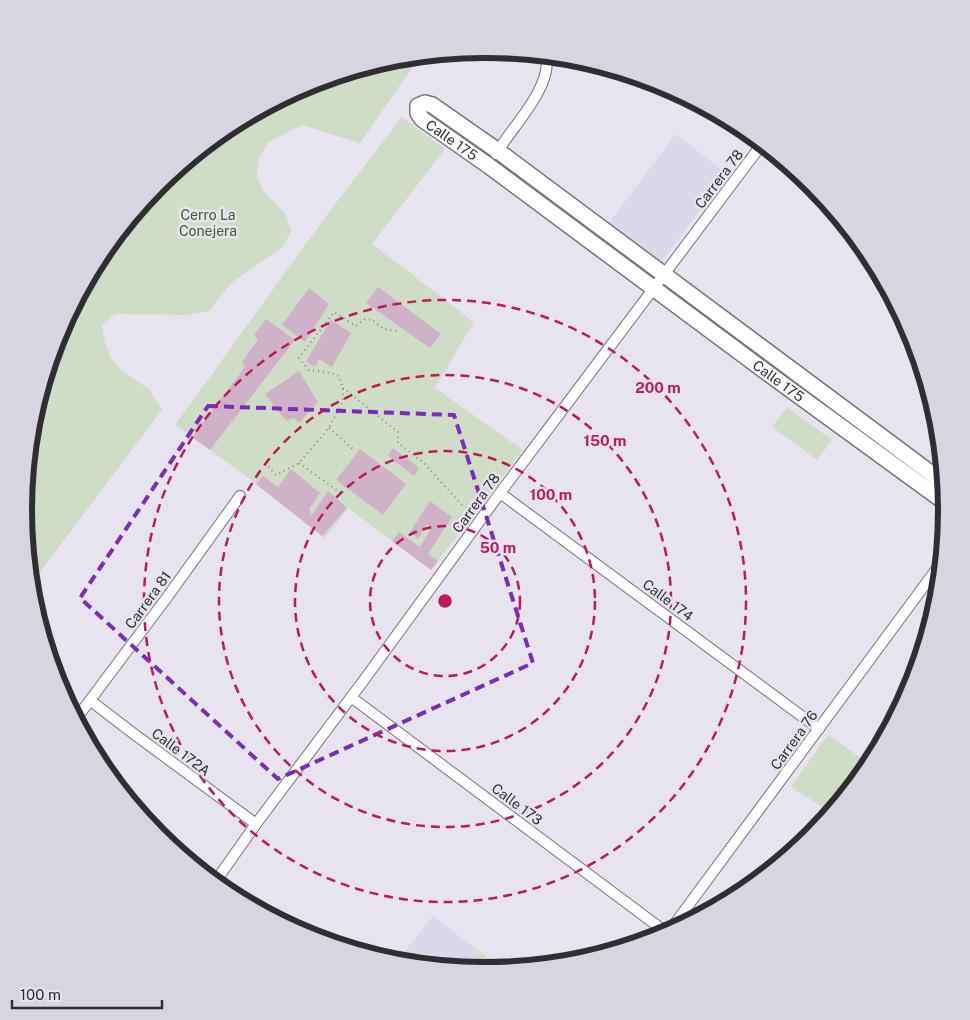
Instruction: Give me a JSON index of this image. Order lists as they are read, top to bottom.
{
  "streets": {
    "street": [
      "Calle 175",
      "Carrera 78",
      "Carrera 81",
      "Calle 174",
      "Carrera 76",
      "Calle 172A",
      "Calle 173"
    ]
  },
  "crossings": [
    ["Calle 175", "Carrera 78"],
    ["Carrera 78", "Calle 174"],
    ["Carrera 78", "Calle 172A"],
    ["Carrera 78", "Calle 173"],
    ["Carrera 81", "Calle 172A"],
    ["Calle 174", "Carrera 76"]
  ],
  "parks": ["Cerro La Conejera"],
  "scale_bar": "100 m",
  "rings": [
    "200 m",
    "150 m",
    "100 m",
    "50 m"
  ]
}
